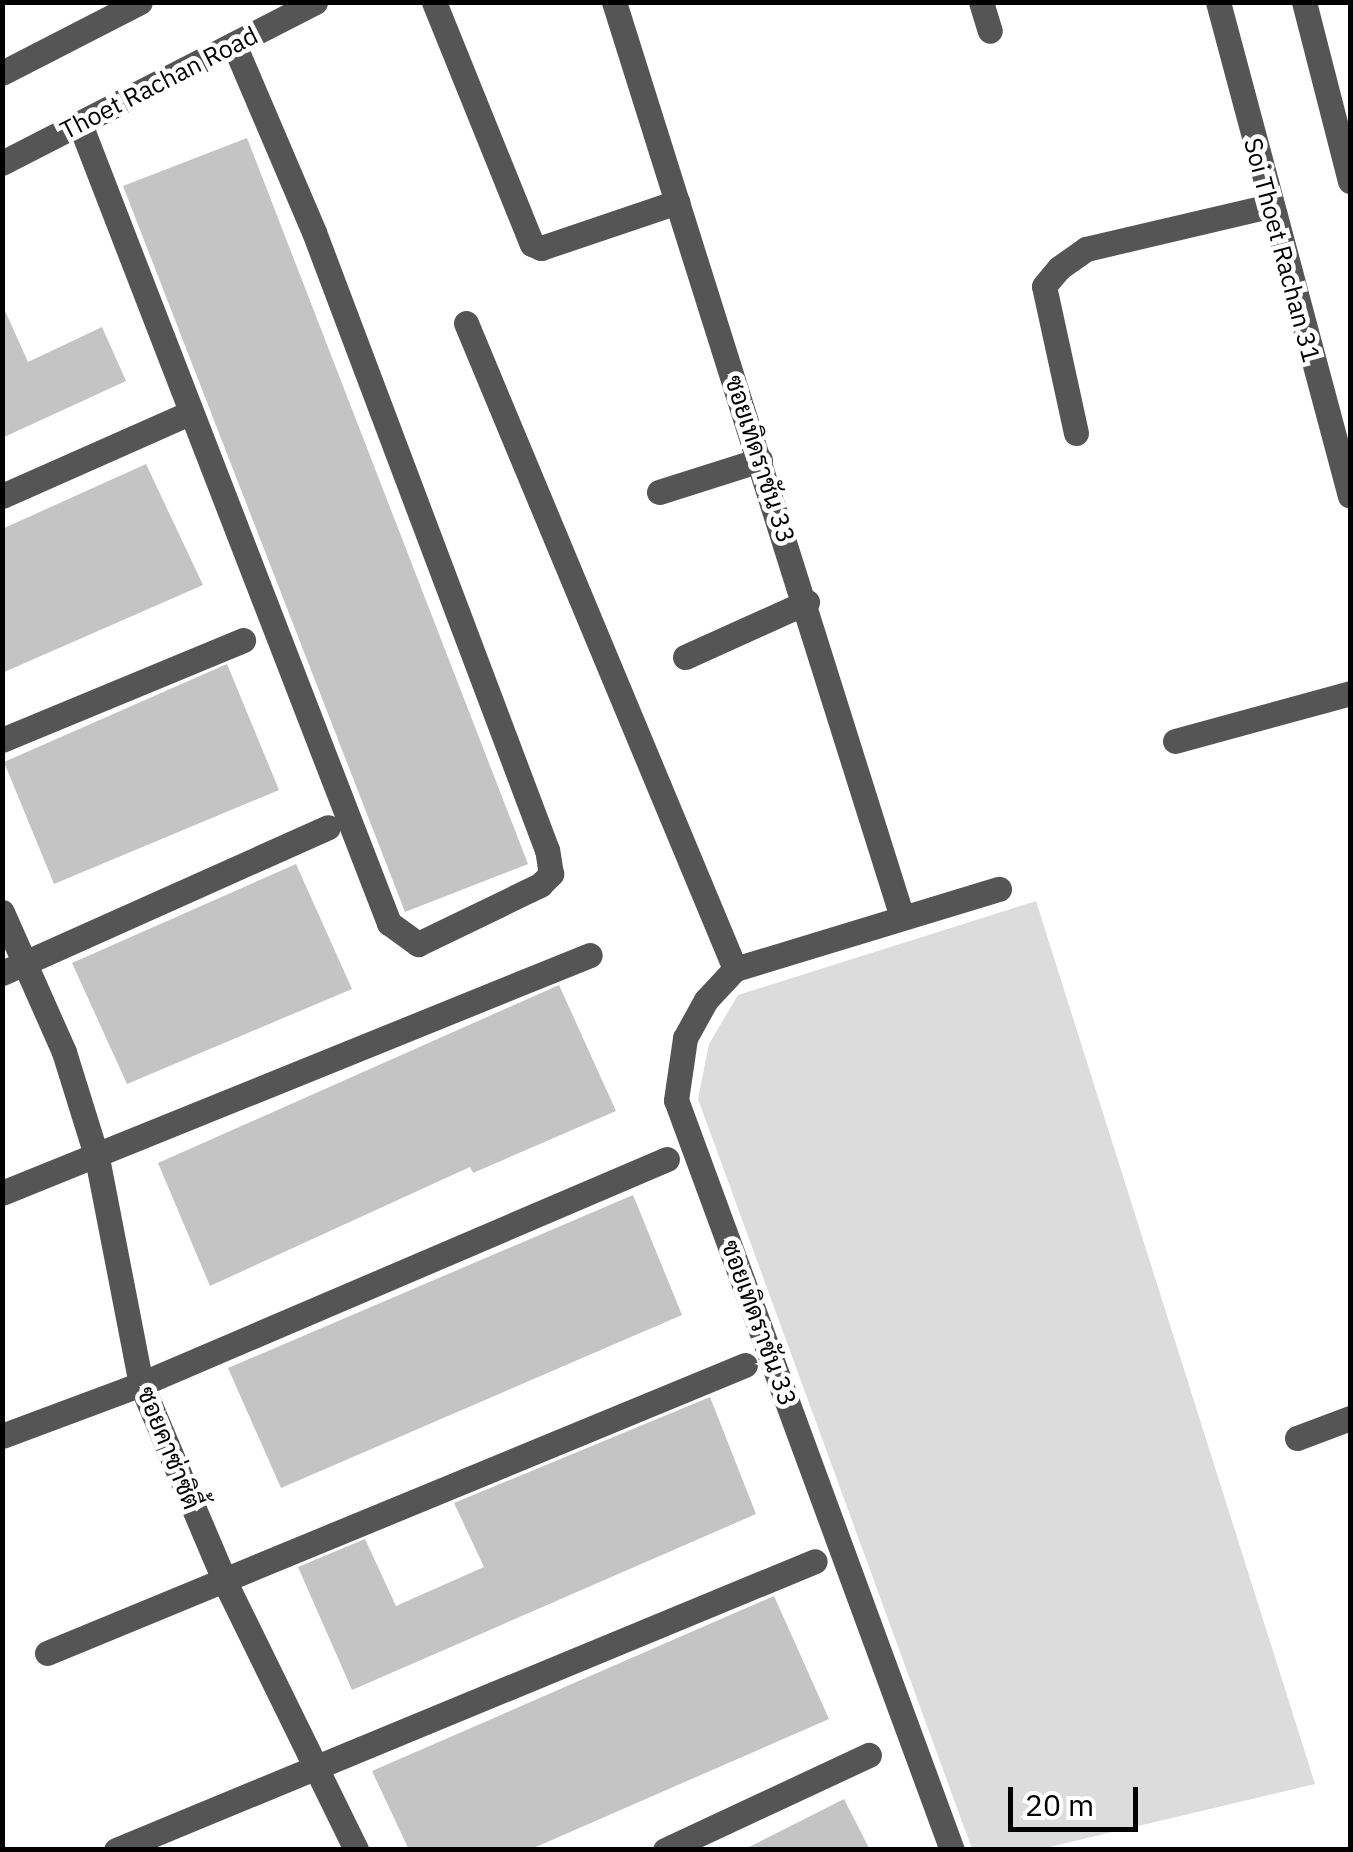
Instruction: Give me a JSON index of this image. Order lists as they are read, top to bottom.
{
  "streets": {
    "street": [
      "Thoet Rachan Road",
      "Soi Thoet Rachan 31",
      "ซอยเทิดราชัน 33",
      "ซอยคาซ่าซิตี้"
    ]
  },
  "scale_bar": "20 m"
}
